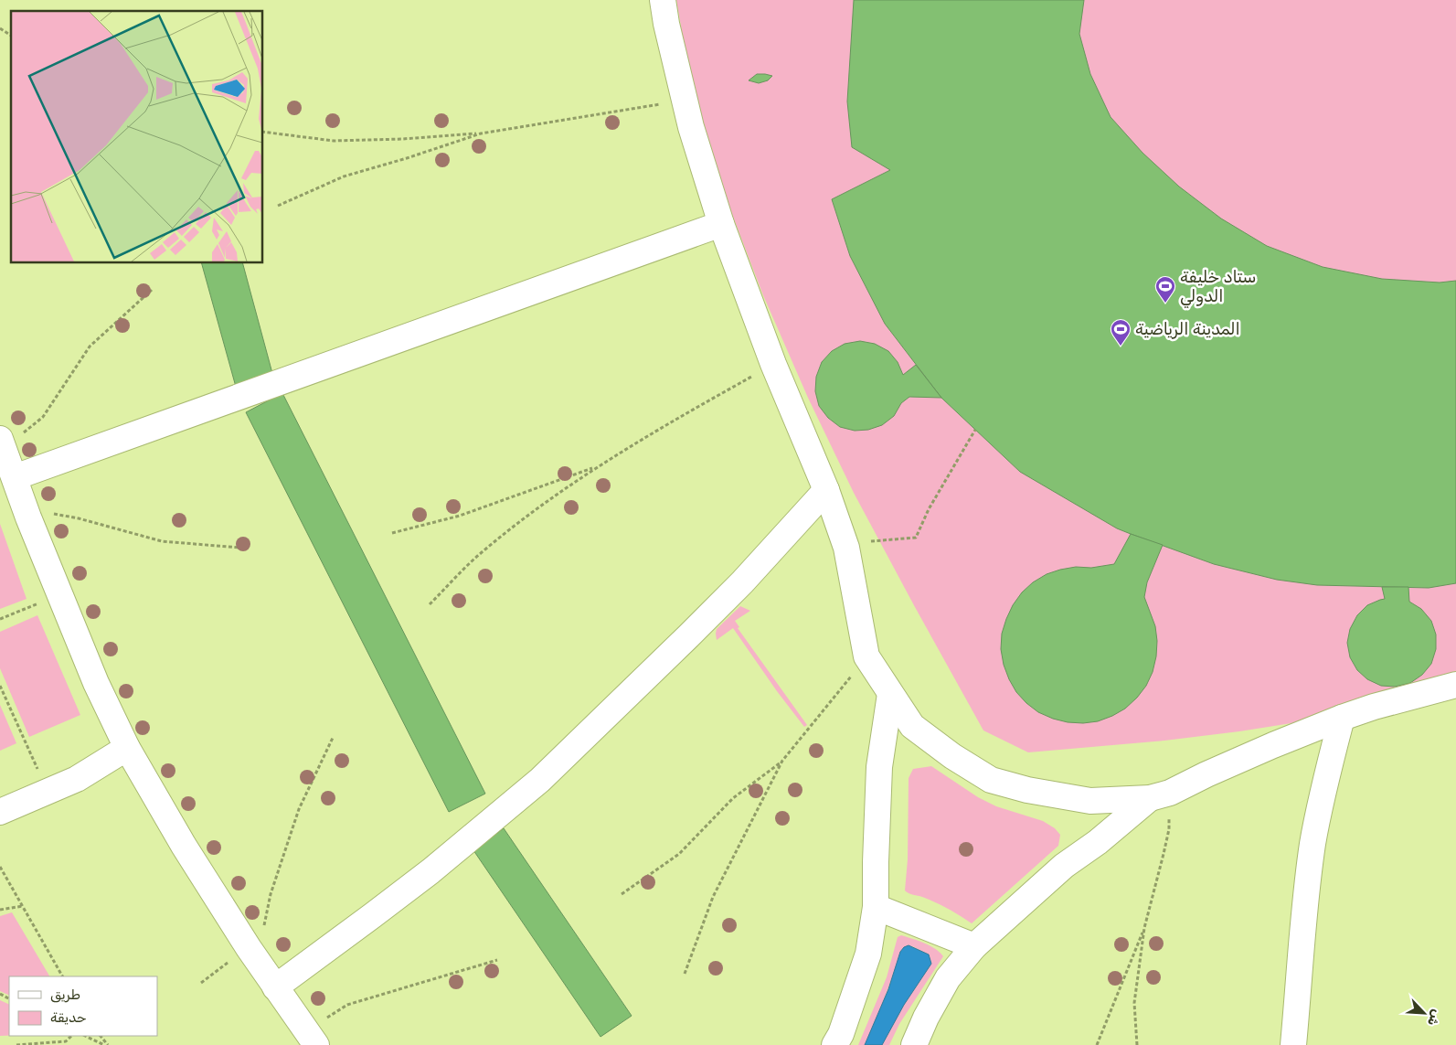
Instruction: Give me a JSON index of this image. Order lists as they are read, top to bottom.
{
  "places": {
    "sports": ["ستاد خليفة الدولي", "المدينة الرياضية"]
  },
  "legend": ["طريق", "حديقة"],
  "north": "bottom right"
}
